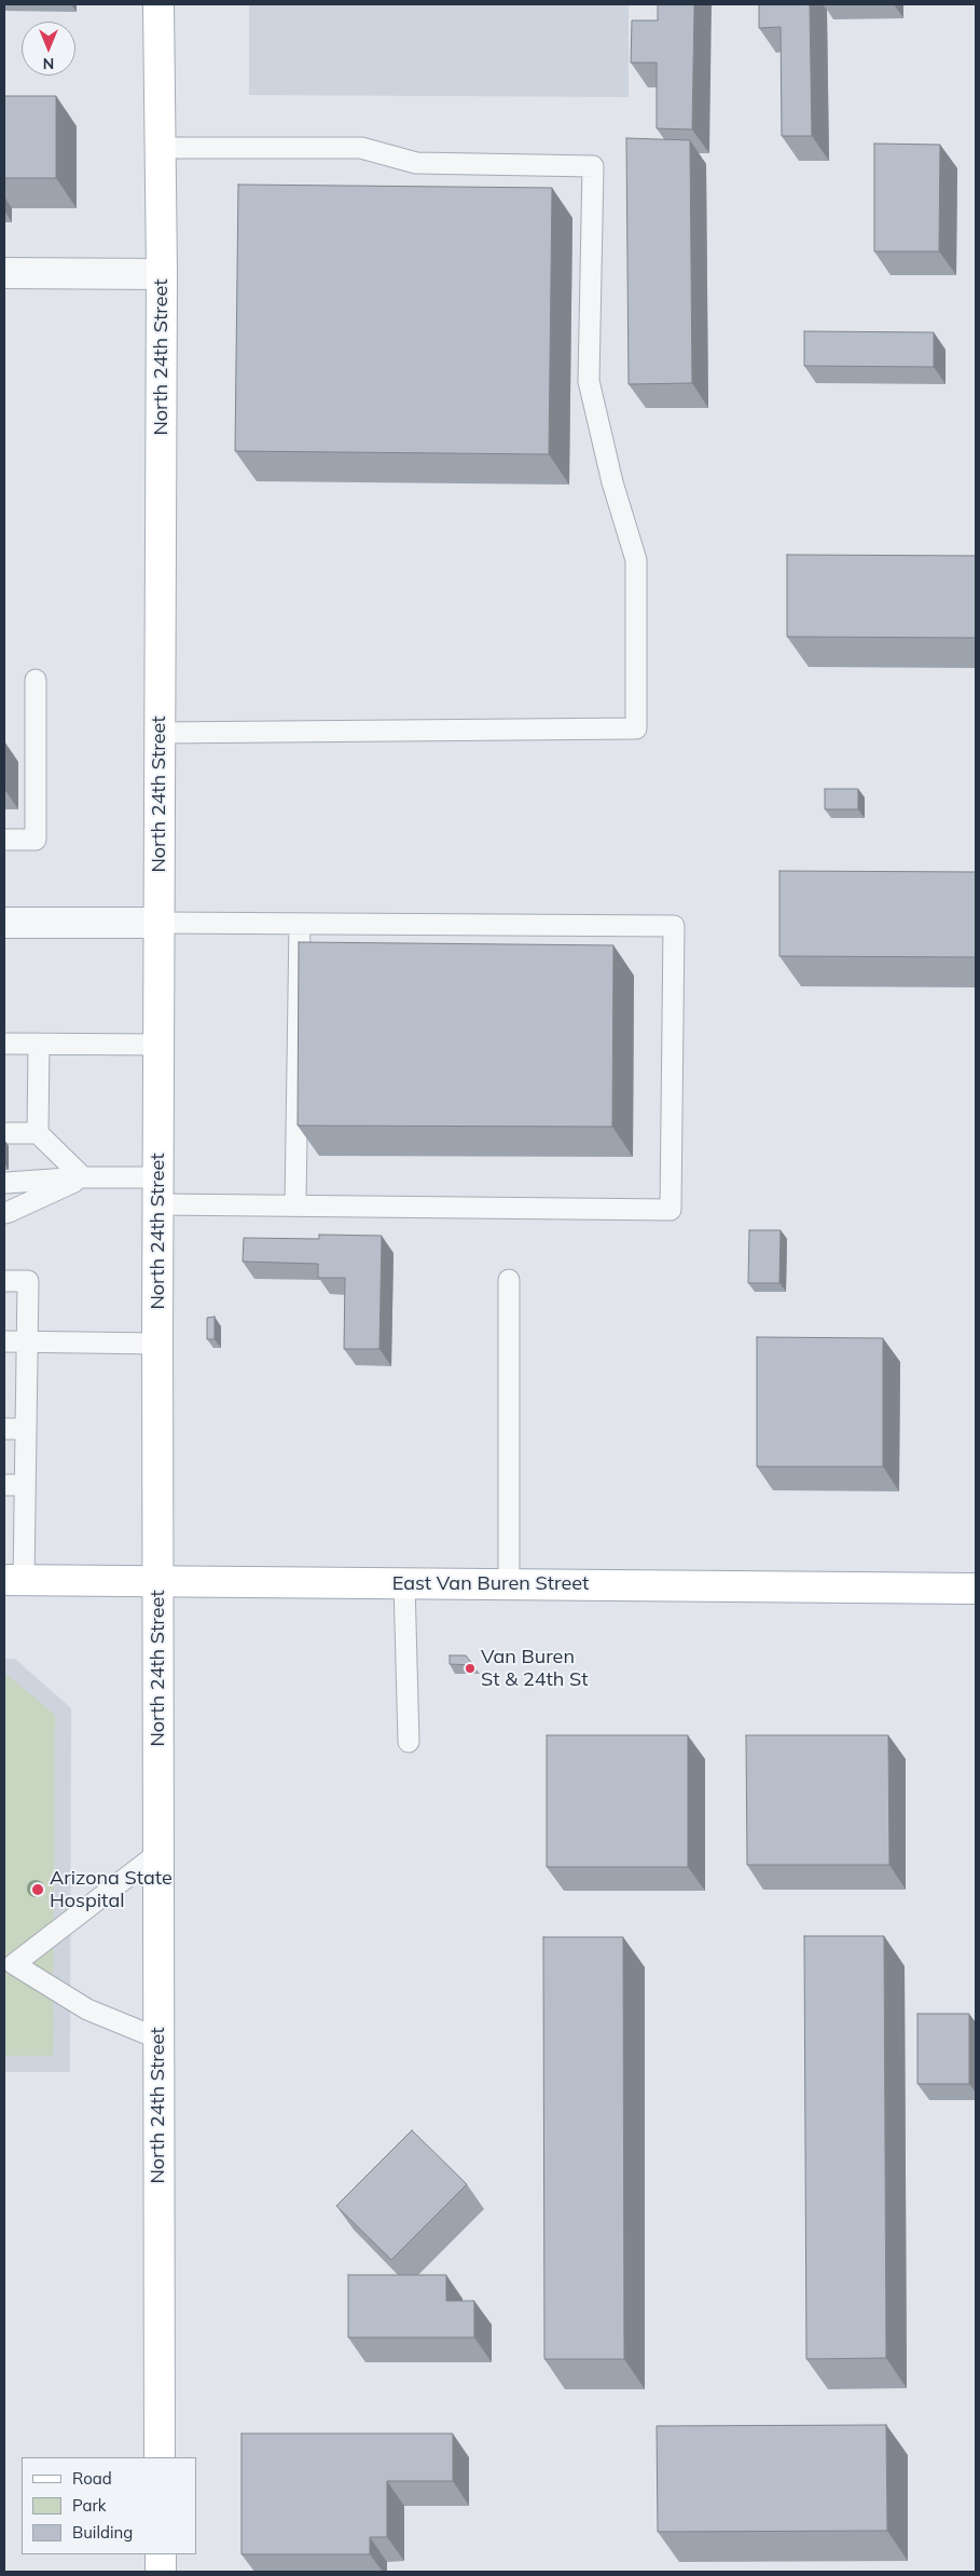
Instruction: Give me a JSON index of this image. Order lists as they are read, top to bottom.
{
  "streets": {
    "main road": ["North 24th Street", "East Van Buren Street"]
  },
  "crossings": [
    ["North 24th Street", "East Van Buren Street"]
  ],
  "places": ["Van Buren St & 24th St", "Arizona State Hospital"],
  "legend": ["Road", "Park", "Building"],
  "north": "bottom"
}
